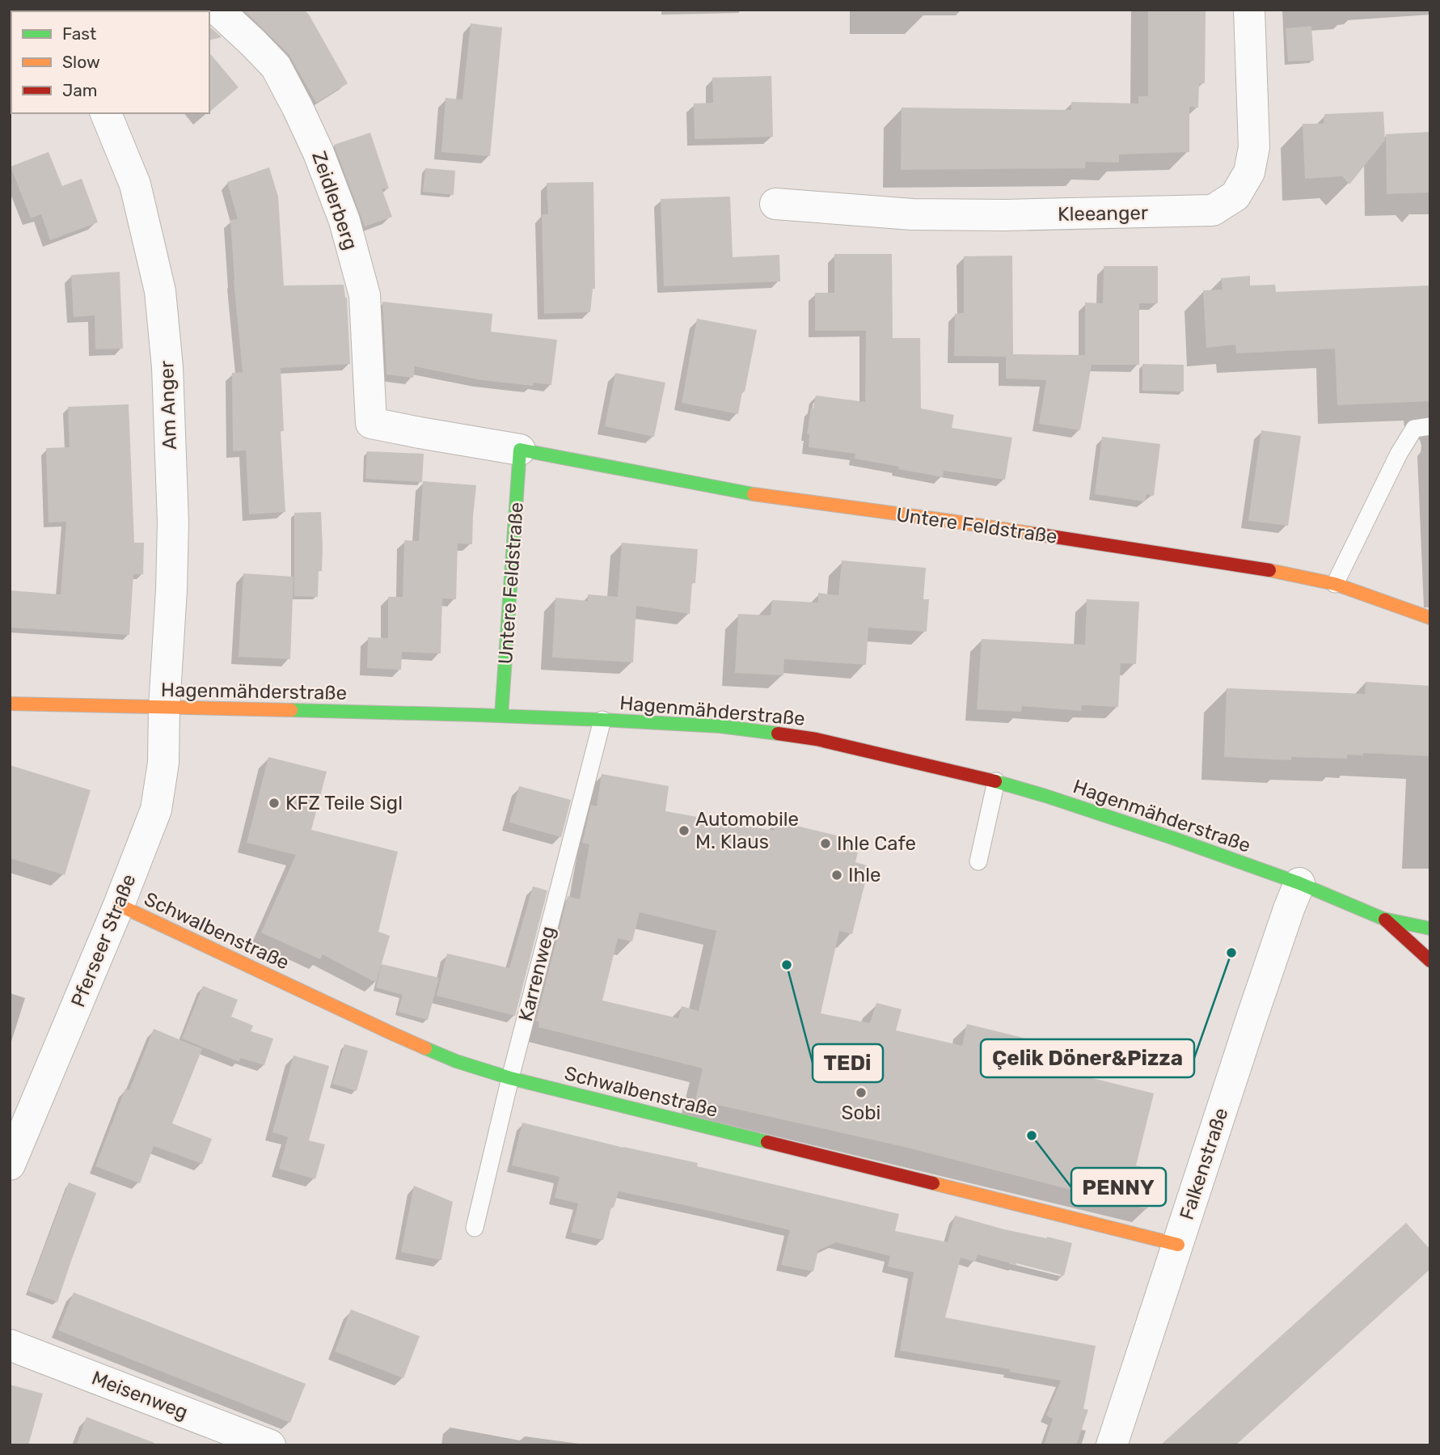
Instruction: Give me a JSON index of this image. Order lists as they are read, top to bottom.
{
  "streets": {
    "street": [
      "Zeidlerberg",
      "Kleeanger",
      "Am Anger",
      "Untere Feldstraße",
      "Hagenmähderstraße",
      "Schwalbenstraße",
      "Pferseer Straße",
      "Falkenstraße",
      "Meisenweg"
    ],
    "lane": ["Karrenweg"]
  },
  "crossings": [
    ["Zeidlerberg", "Untere Feldstraße"],
    ["Am Anger", "Hagenmähderstraße"],
    ["Am Anger", "Pferseer Straße"],
    ["Untere Feldstraße", "Hagenmähderstraße"],
    ["Hagenmähderstraße", "Pferseer Straße"],
    ["Hagenmähderstraße", "Karrenweg"],
    ["Hagenmähderstraße", "Falkenstraße"],
    ["Schwalbenstraße", "Pferseer Straße"],
    ["Schwalbenstraße", "Karrenweg"],
    ["Schwalbenstraße", "Falkenstraße"]
  ],
  "places": [
    "KFZ Teile Sigl",
    "Automobile M. Klaus",
    "Ihle Cafe",
    "Ihle",
    "Çelik Döner&Pizza",
    "TEDi",
    "Sobi",
    "PENNY"
  ],
  "legend": ["Fast", "Slow", "Jam"]
}
